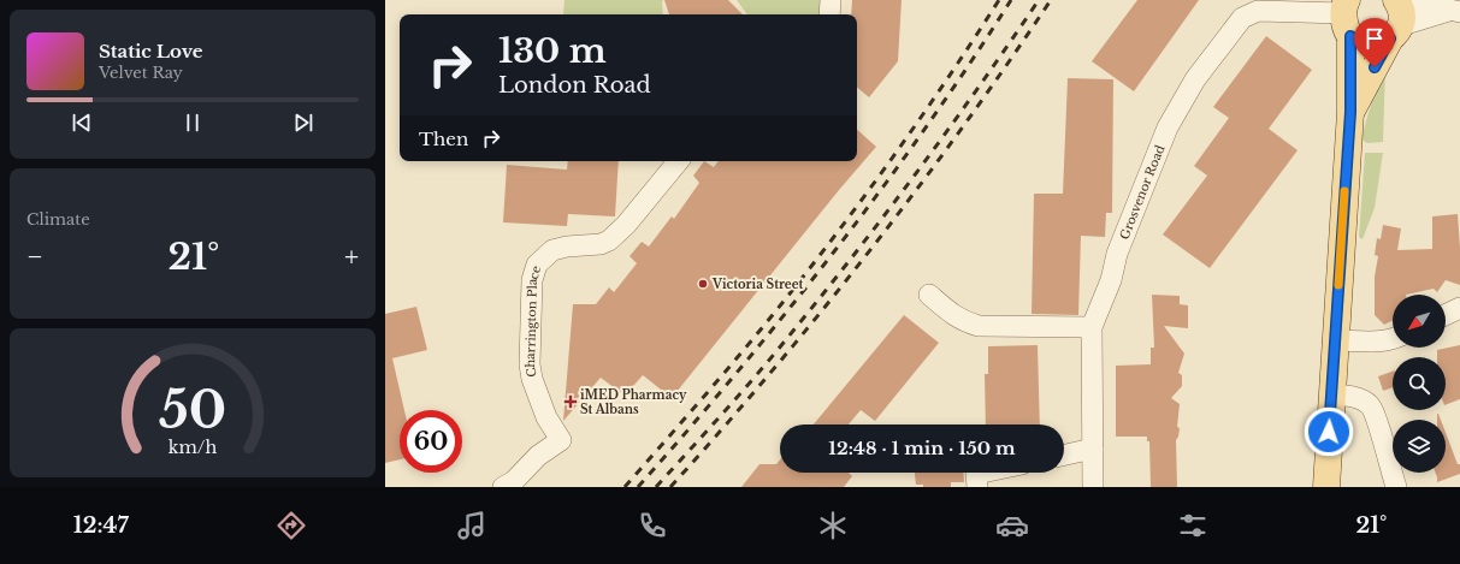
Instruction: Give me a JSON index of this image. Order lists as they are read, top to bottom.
{
  "streets": {
    "street": ["Grosvenor Road", "Charrington Place"]
  },
  "places": {
    "other": ["Victoria Street"],
    "health": ["iMED Pharmacy St Albans"]
  },
  "north": "bottom left",
  "page": {
    "turn": ["130 m", "London Road"],
    "song": ["Static Love", "Velvet Ray"],
    "then": "Then",
    "tile": "Climate",
    "heat": ["−", "21°", "+"],
    "limit": "60",
    "trip": "12:48 · 1 min · 150 m",
    "tabs": ["12:47", "21°"],
    "gauge": ["50", "km/h"]
  }
}
